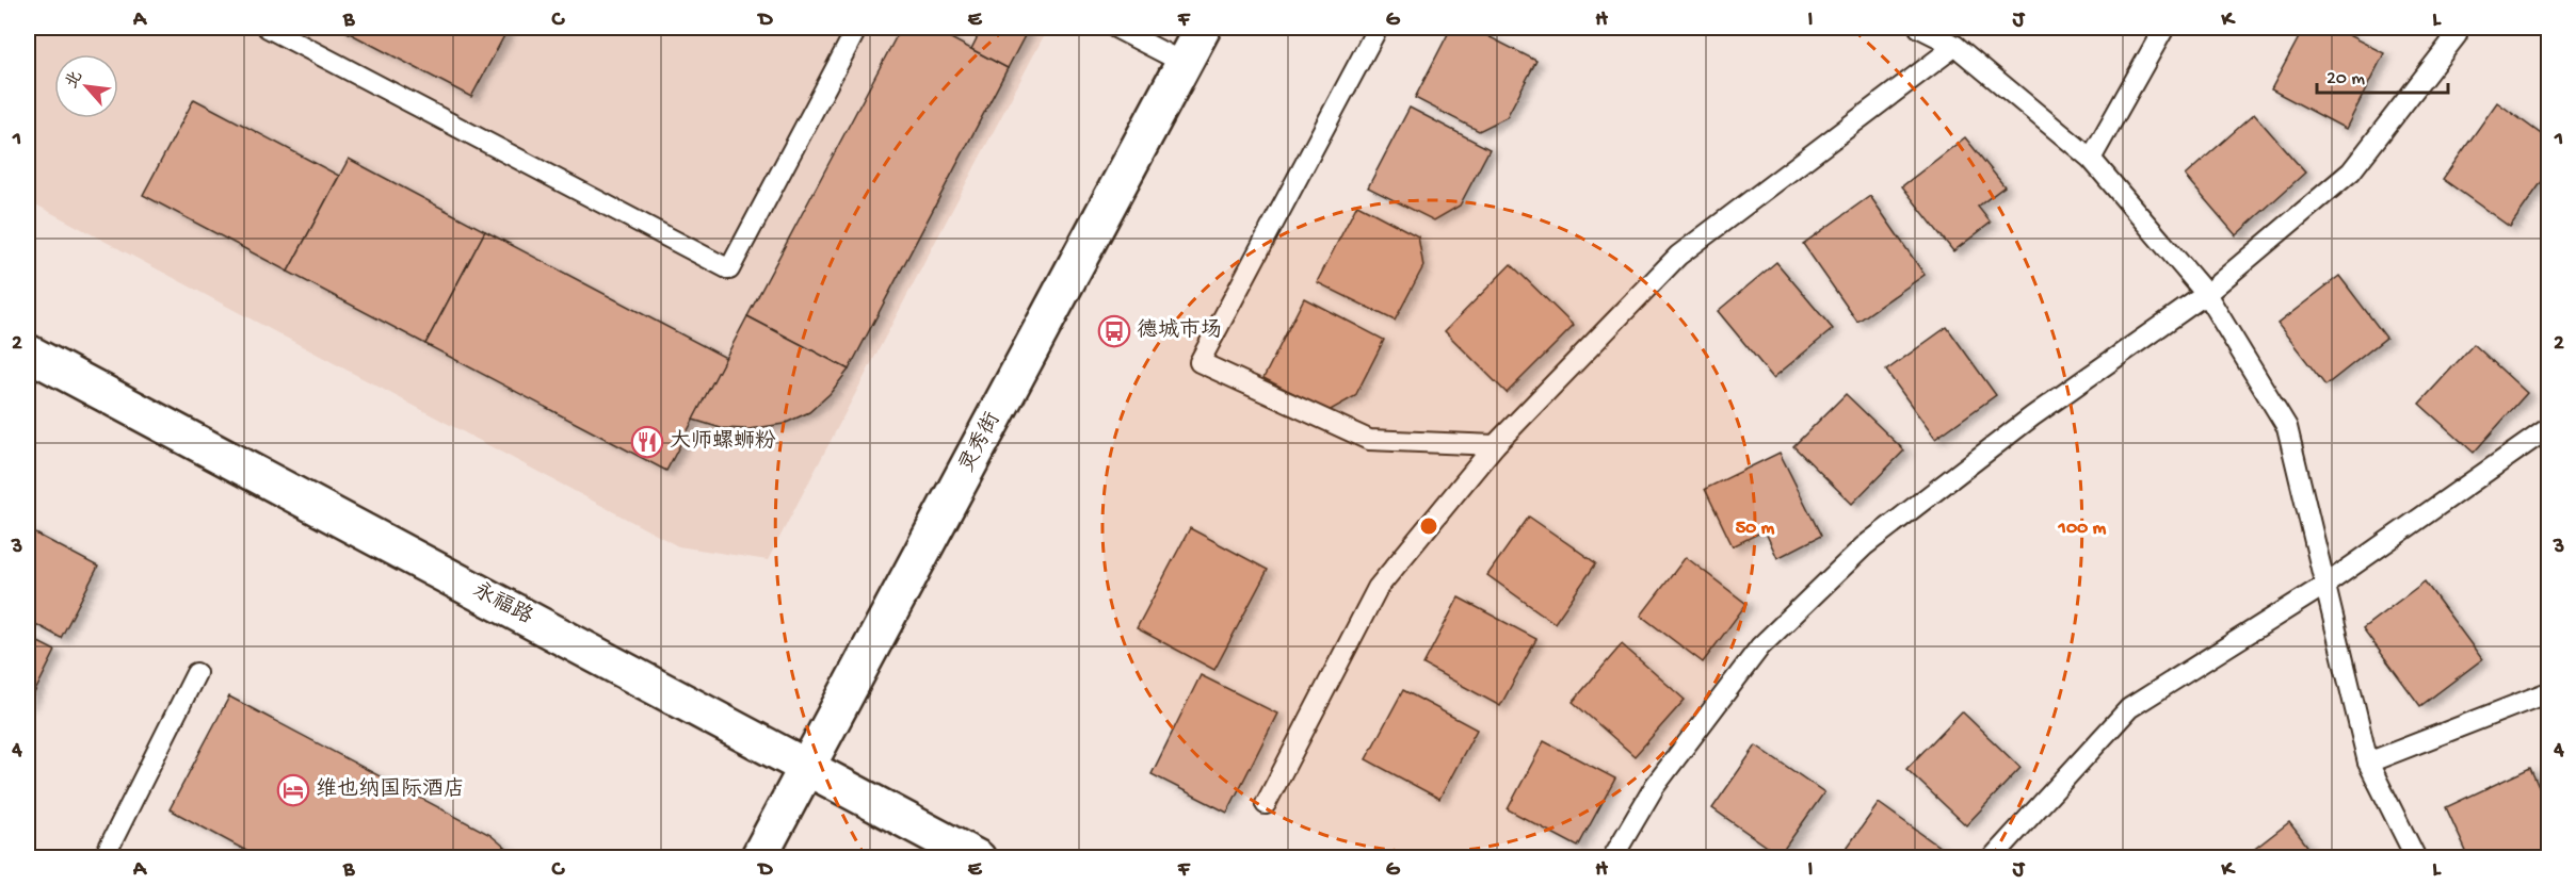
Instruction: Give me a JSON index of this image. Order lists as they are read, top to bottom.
{
  "streets": {
    "street": ["灵秀街", "永福路"]
  },
  "crossings": [
    ["灵秀街", "永福路"]
  ],
  "places": {
    "bus stop": ["德城市场"],
    "restaurant": ["大师螺蛳粉"],
    "hotel": ["维也纳国际酒店"]
  },
  "scale_bar": "20 m",
  "north": "top left",
  "grid": {
    "columns": [
      "A",
      "B",
      "C",
      "D",
      "E",
      "F",
      "G",
      "H",
      "I",
      "J",
      "K",
      "L"
    ],
    "rows": [
      "1",
      "2",
      "3",
      "4"
    ]
  },
  "rings": ["50 m", "100 m"]
}
